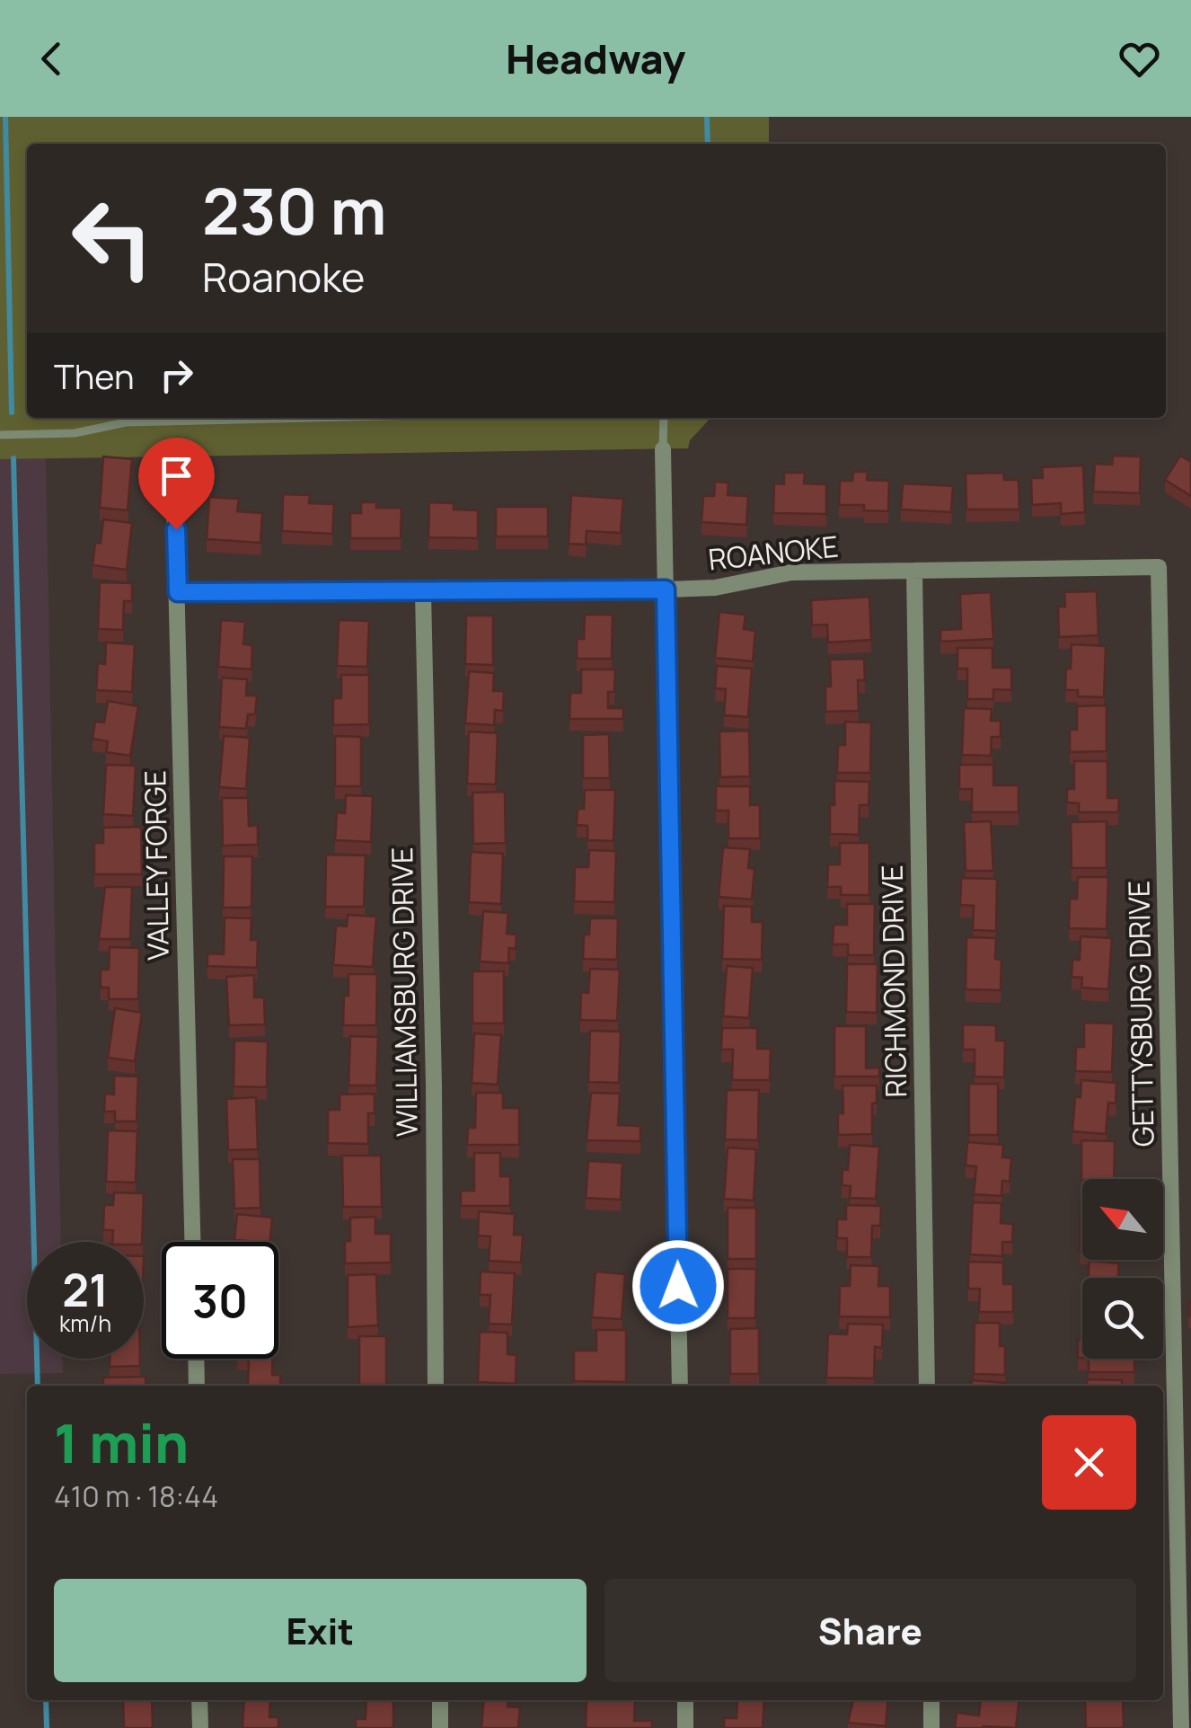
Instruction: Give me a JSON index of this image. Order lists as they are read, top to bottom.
{
  "streets": {
    "street": [
      "ROANOKE",
      "VALLEY FORGE",
      "RICHMOND DRIVE",
      "WILLIAMSBURG DRIVE",
      "GETTYSBURG DRIVE"
    ]
  },
  "crossings": [
    ["ROANOKE", "VALLEY FORGE"],
    ["ROANOKE", "RICHMOND DRIVE"],
    ["ROANOKE", "WILLIAMSBURG DRIVE"],
    ["ROANOKE", "GETTYSBURG DRIVE"]
  ],
  "north": "top left",
  "page": {
    "header": "Headway",
    "turn": ["230 m", "Roanoke"],
    "then": "Then",
    "speed": "21 km/h",
    "limit": "30",
    "heading": ["1 min", "410 m · 18:44"],
    "buttons": ["Exit", "Share"]
  }
}
